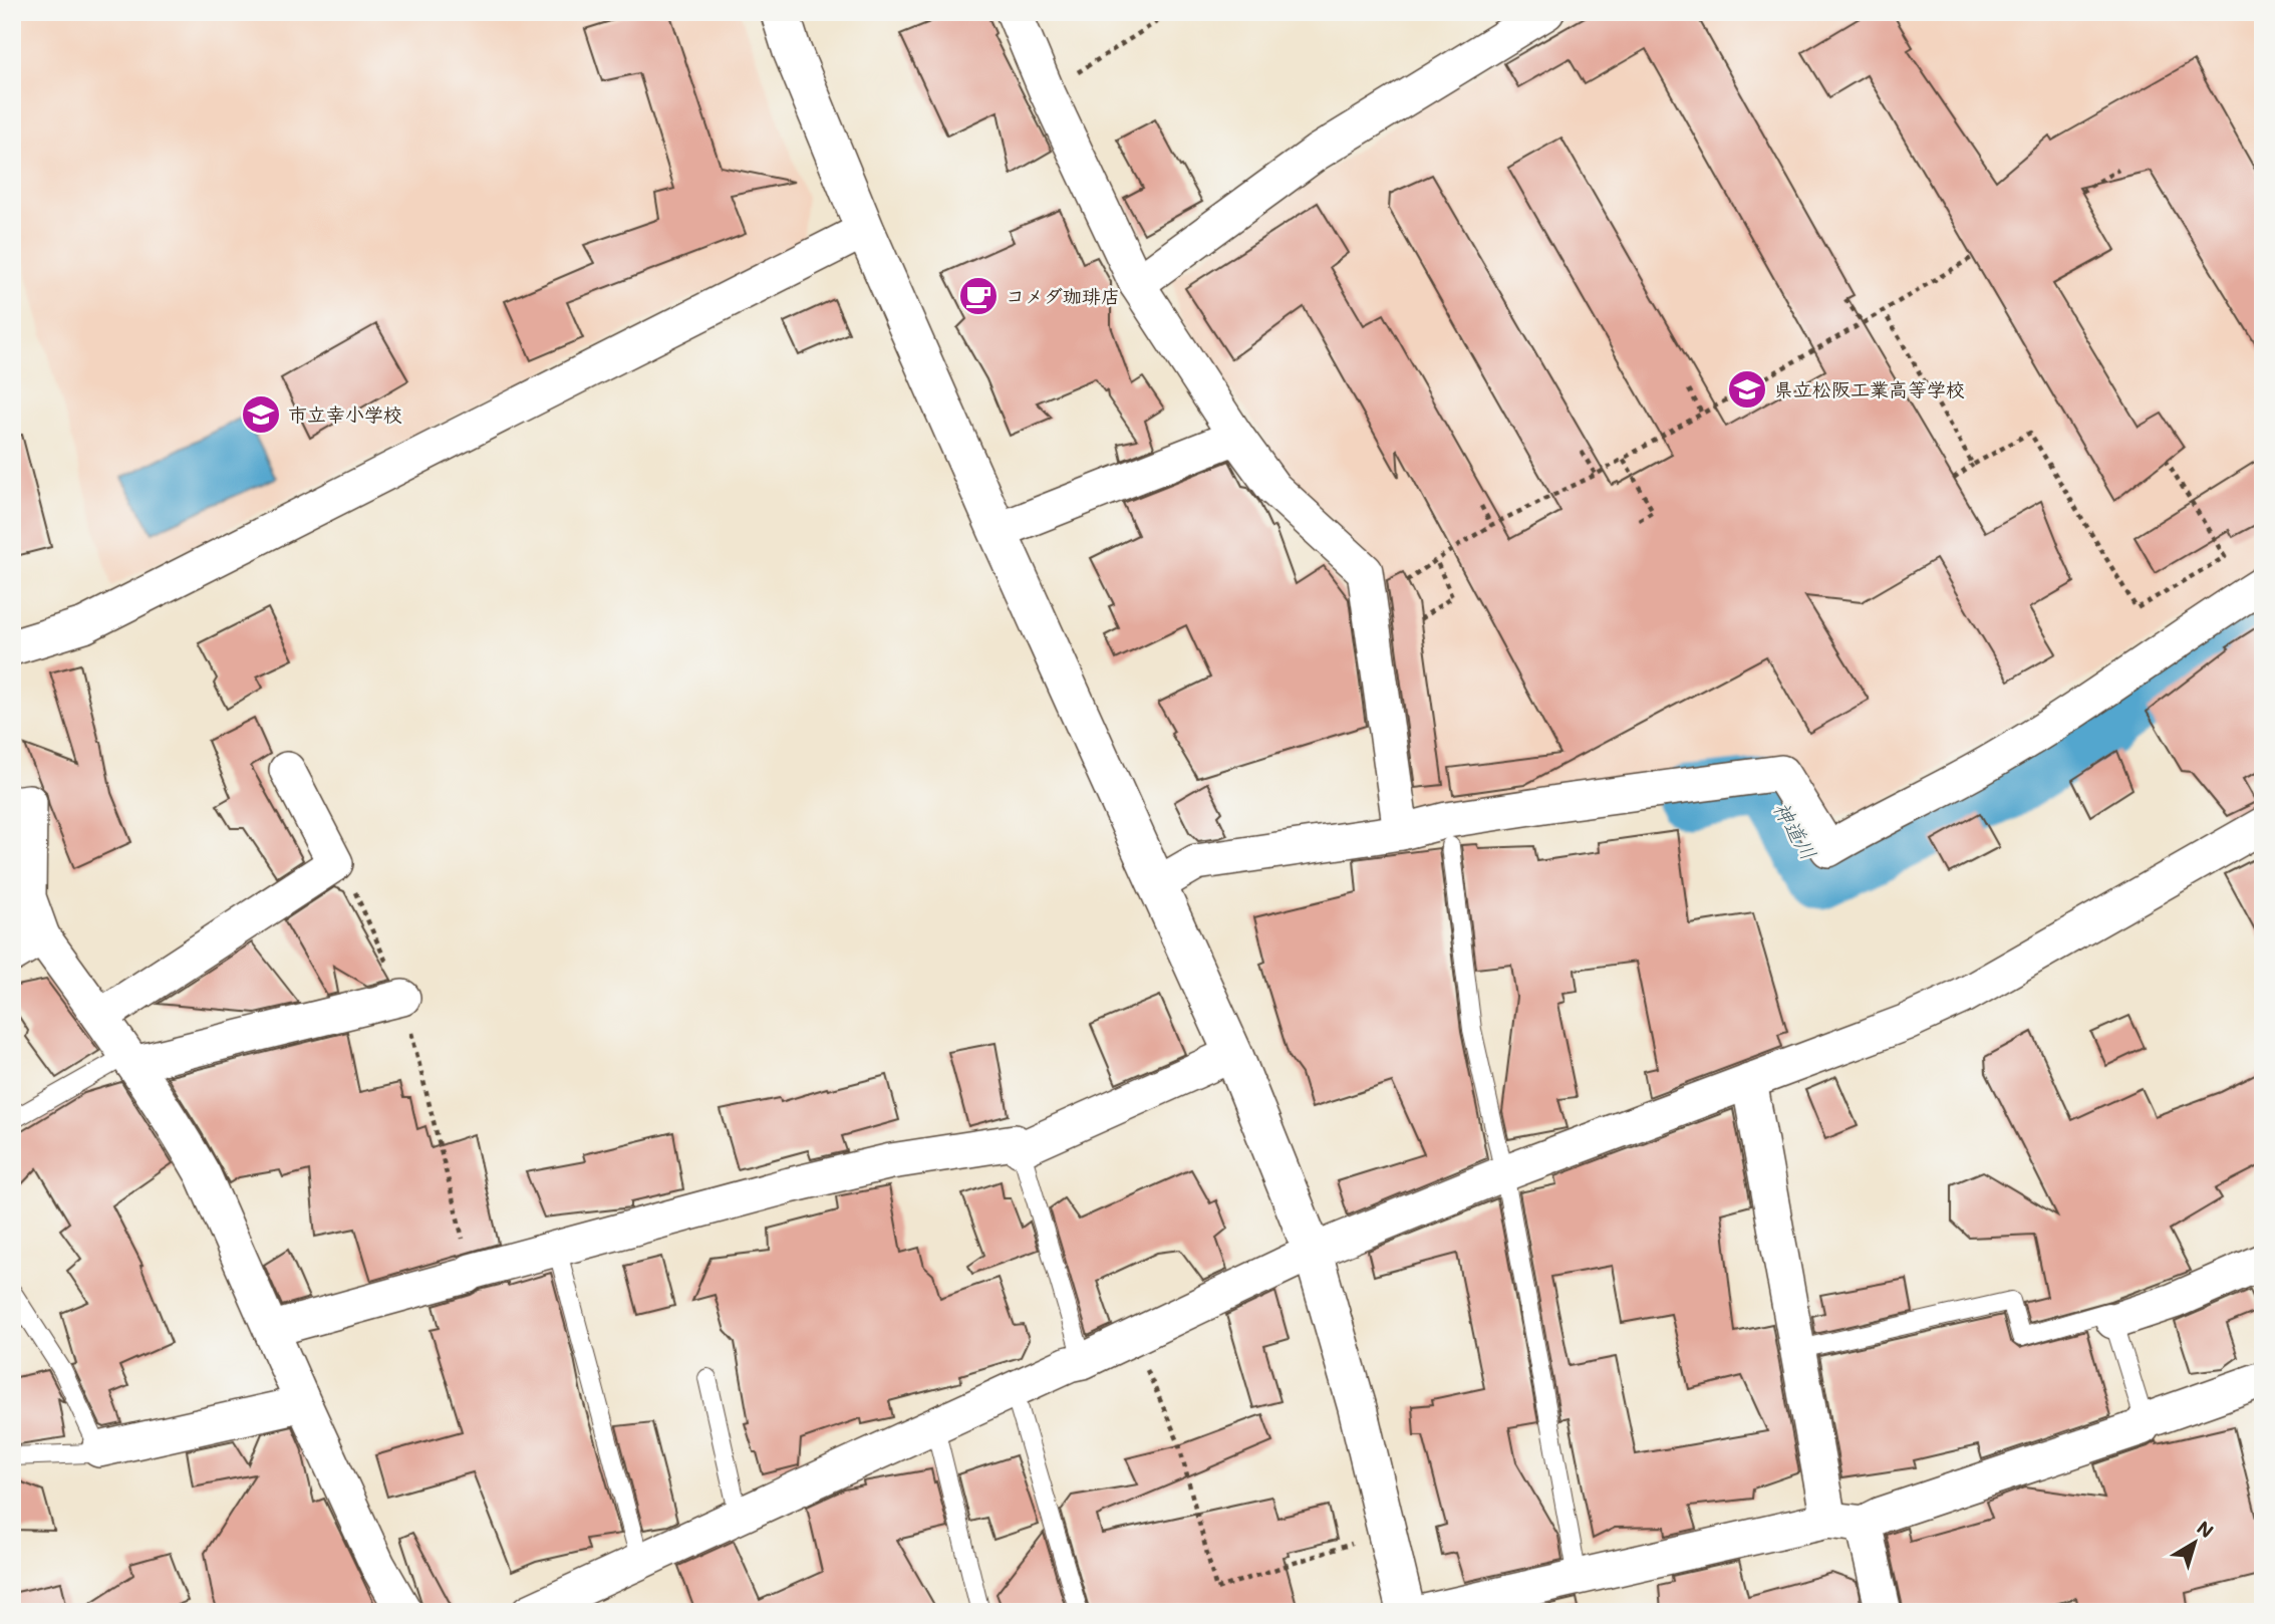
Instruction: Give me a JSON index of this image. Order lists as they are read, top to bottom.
{
  "water": ["神道川"],
  "places": {
    "cafe": ["コメダ珈琲店"],
    "school or university": ["県立松阪工業高等学校", "市立幸小学校"]
  },
  "north": "top right"
}
